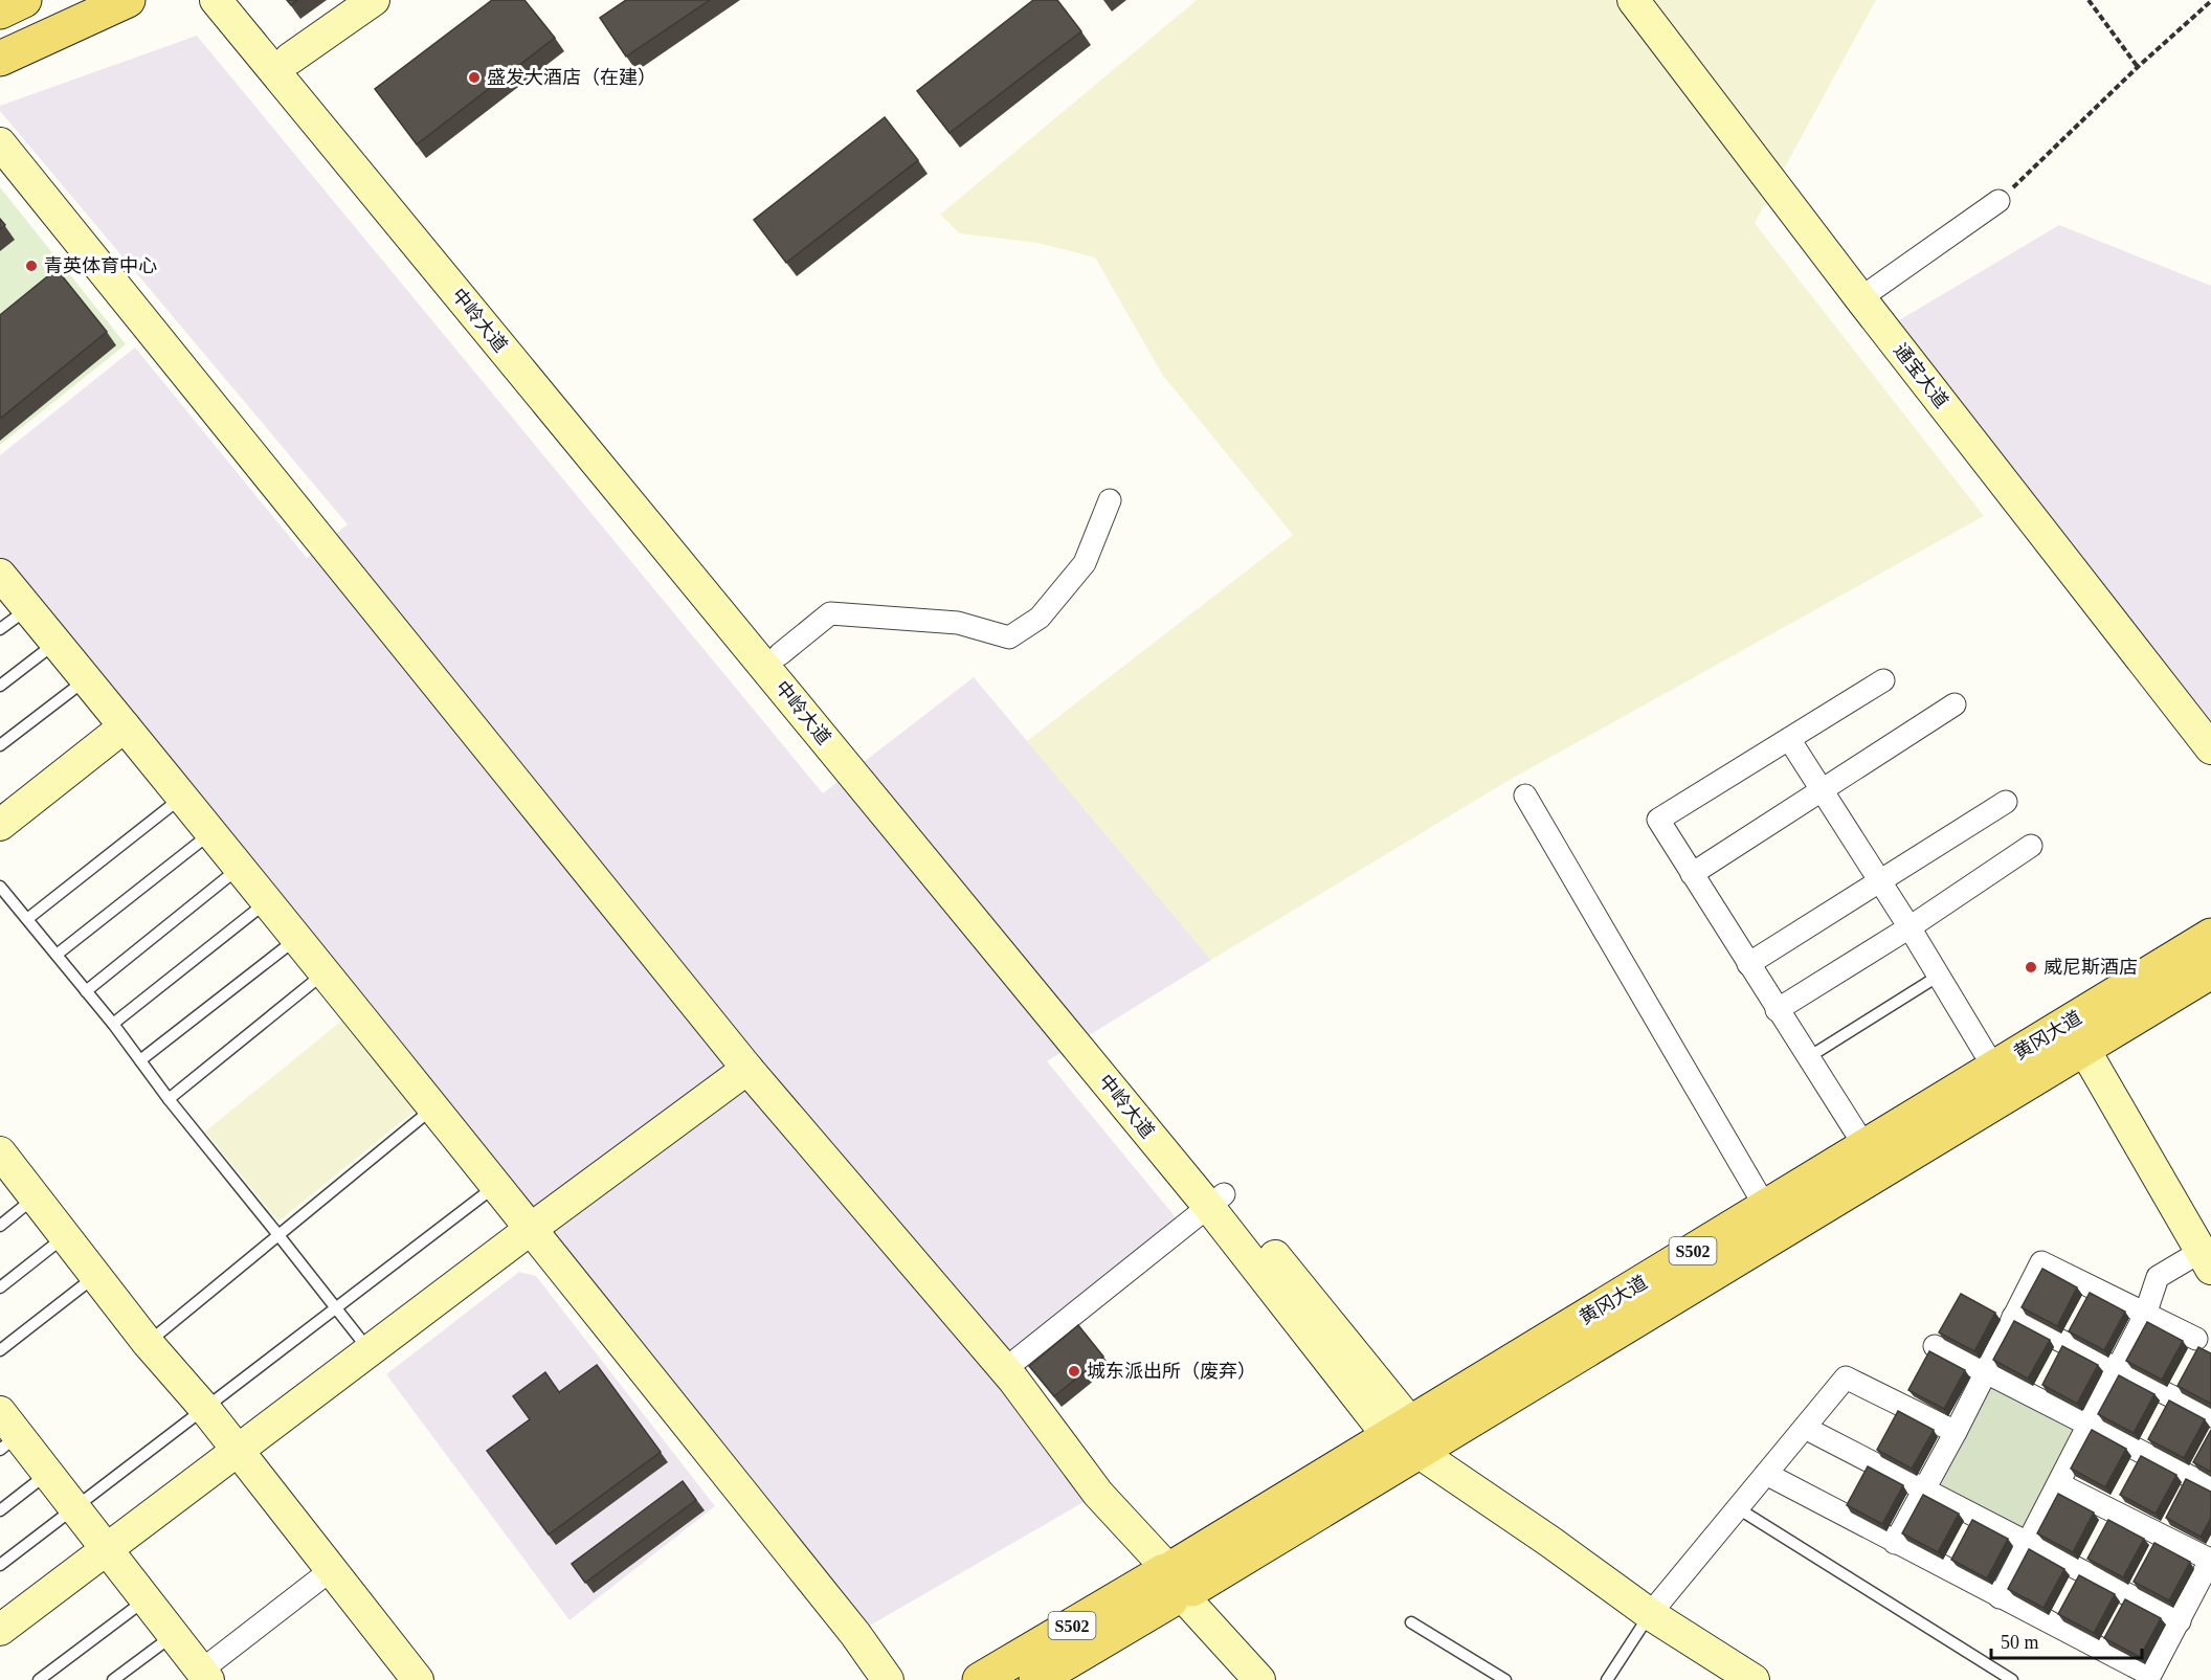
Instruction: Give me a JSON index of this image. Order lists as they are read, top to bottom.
{
  "streets": {
    "main road": ["黄冈大道", "S502"],
    "street": ["中岭大道", "通宝大道"]
  },
  "places": [
    "盛发大酒店（在建）",
    "青英体育中心",
    "威尼斯酒店",
    "城东派出所（废弃）"
  ],
  "scale_bar": "50 m"
}
